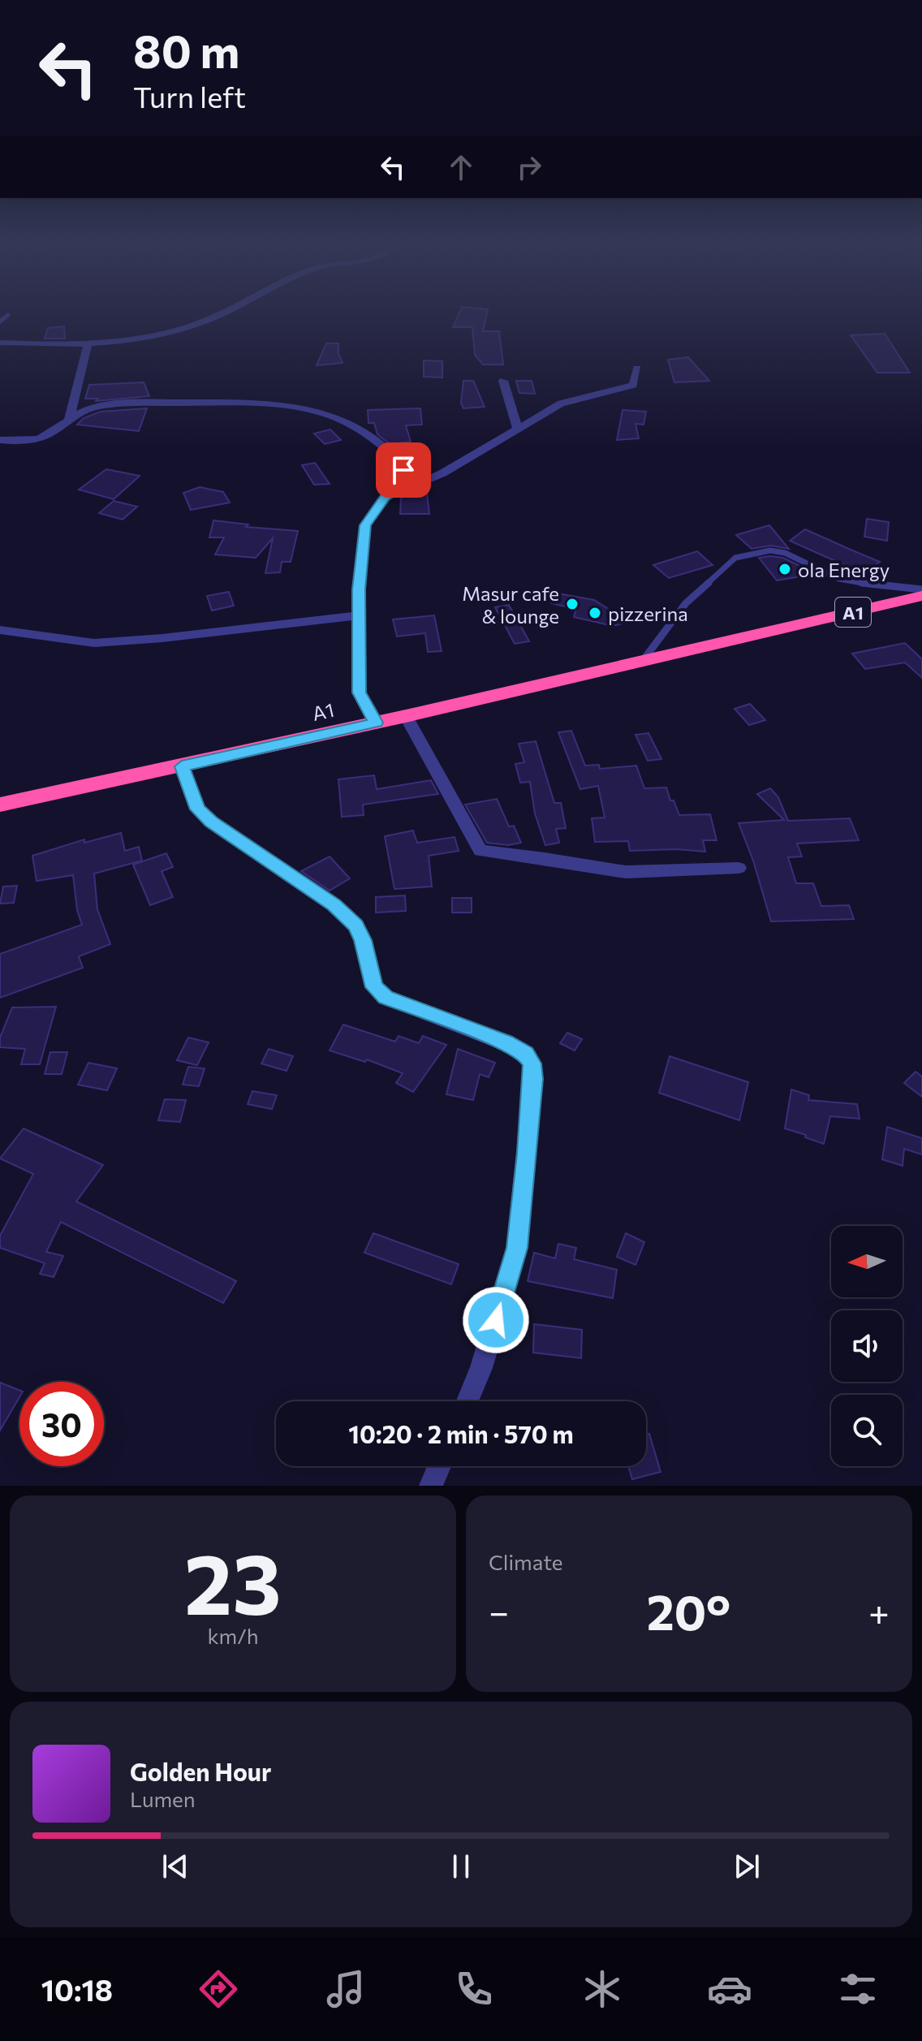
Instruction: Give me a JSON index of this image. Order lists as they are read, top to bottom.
{
  "streets": {
    "highway": ["A1"]
  },
  "places": ["ola Energy", "Masur cafe & lounge", "pizzerina"],
  "north": "left",
  "page": {
    "turn": ["80 m", "Turn left"],
    "limit": "30",
    "trip": "10:20 · 2 min · 570 m",
    "tile": [
      ["23", "km/h"],
      "Climate"
    ],
    "heat": ["−", "20°", "+"],
    "song": ["Golden Hour", "Lumen"],
    "tabs": "10:18"
  }
}
